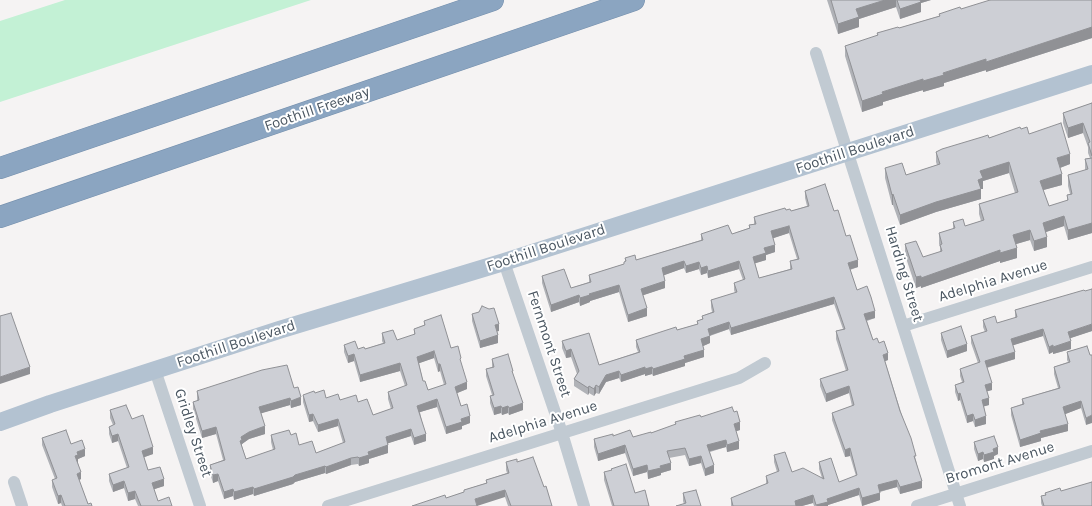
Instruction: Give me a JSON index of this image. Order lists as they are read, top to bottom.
{
  "streets": {
    "highway": ["Foothill Freeway"],
    "main road": ["Foothill Boulevard"],
    "street": [
      "Harding Street",
      "Adelphia Avenue",
      "Fernmont Street",
      "Gridley Street",
      "Bromont Avenue"
    ]
  },
  "crossings": [
    ["Foothill Boulevard", "Harding Street"],
    ["Foothill Boulevard", "Fernmont Street"],
    ["Foothill Boulevard", "Gridley Street"],
    ["Harding Street", "Adelphia Avenue"],
    ["Harding Street", "Bromont Avenue"],
    ["Adelphia Avenue", "Fernmont Street"]
  ]
}
